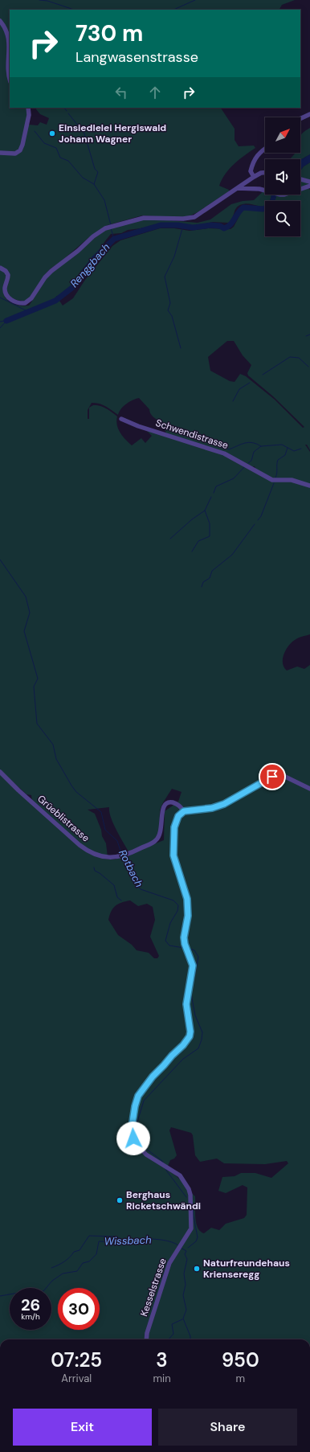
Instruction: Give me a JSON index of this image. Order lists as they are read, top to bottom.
{
  "streets": {
    "street": ["Schwendistrasse", "Grüeblistrasse", "Kesselstrasse"]
  },
  "crossings": [
    ["Grüeblistrasse", "Kesselstrasse"]
  ],
  "water": ["Renggbach", "Rotbach", "Wissbach"],
  "places": ["Einsiedlelei Hergiswald Johann Wagner", "Berghaus Ricketschwändi", "Naturfreundehaus Krienseregg"],
  "north": "top right",
  "page": {
    "turn": ["730 m", "Langwasenstrasse"],
    "speed": "26 km/h",
    "limit": "30",
    "eta": [
      "07:25",
      "Arrival",
      "3",
      "min",
      "950",
      "m"
    ],
    "buttons": ["Exit", "Share"]
  }
}
